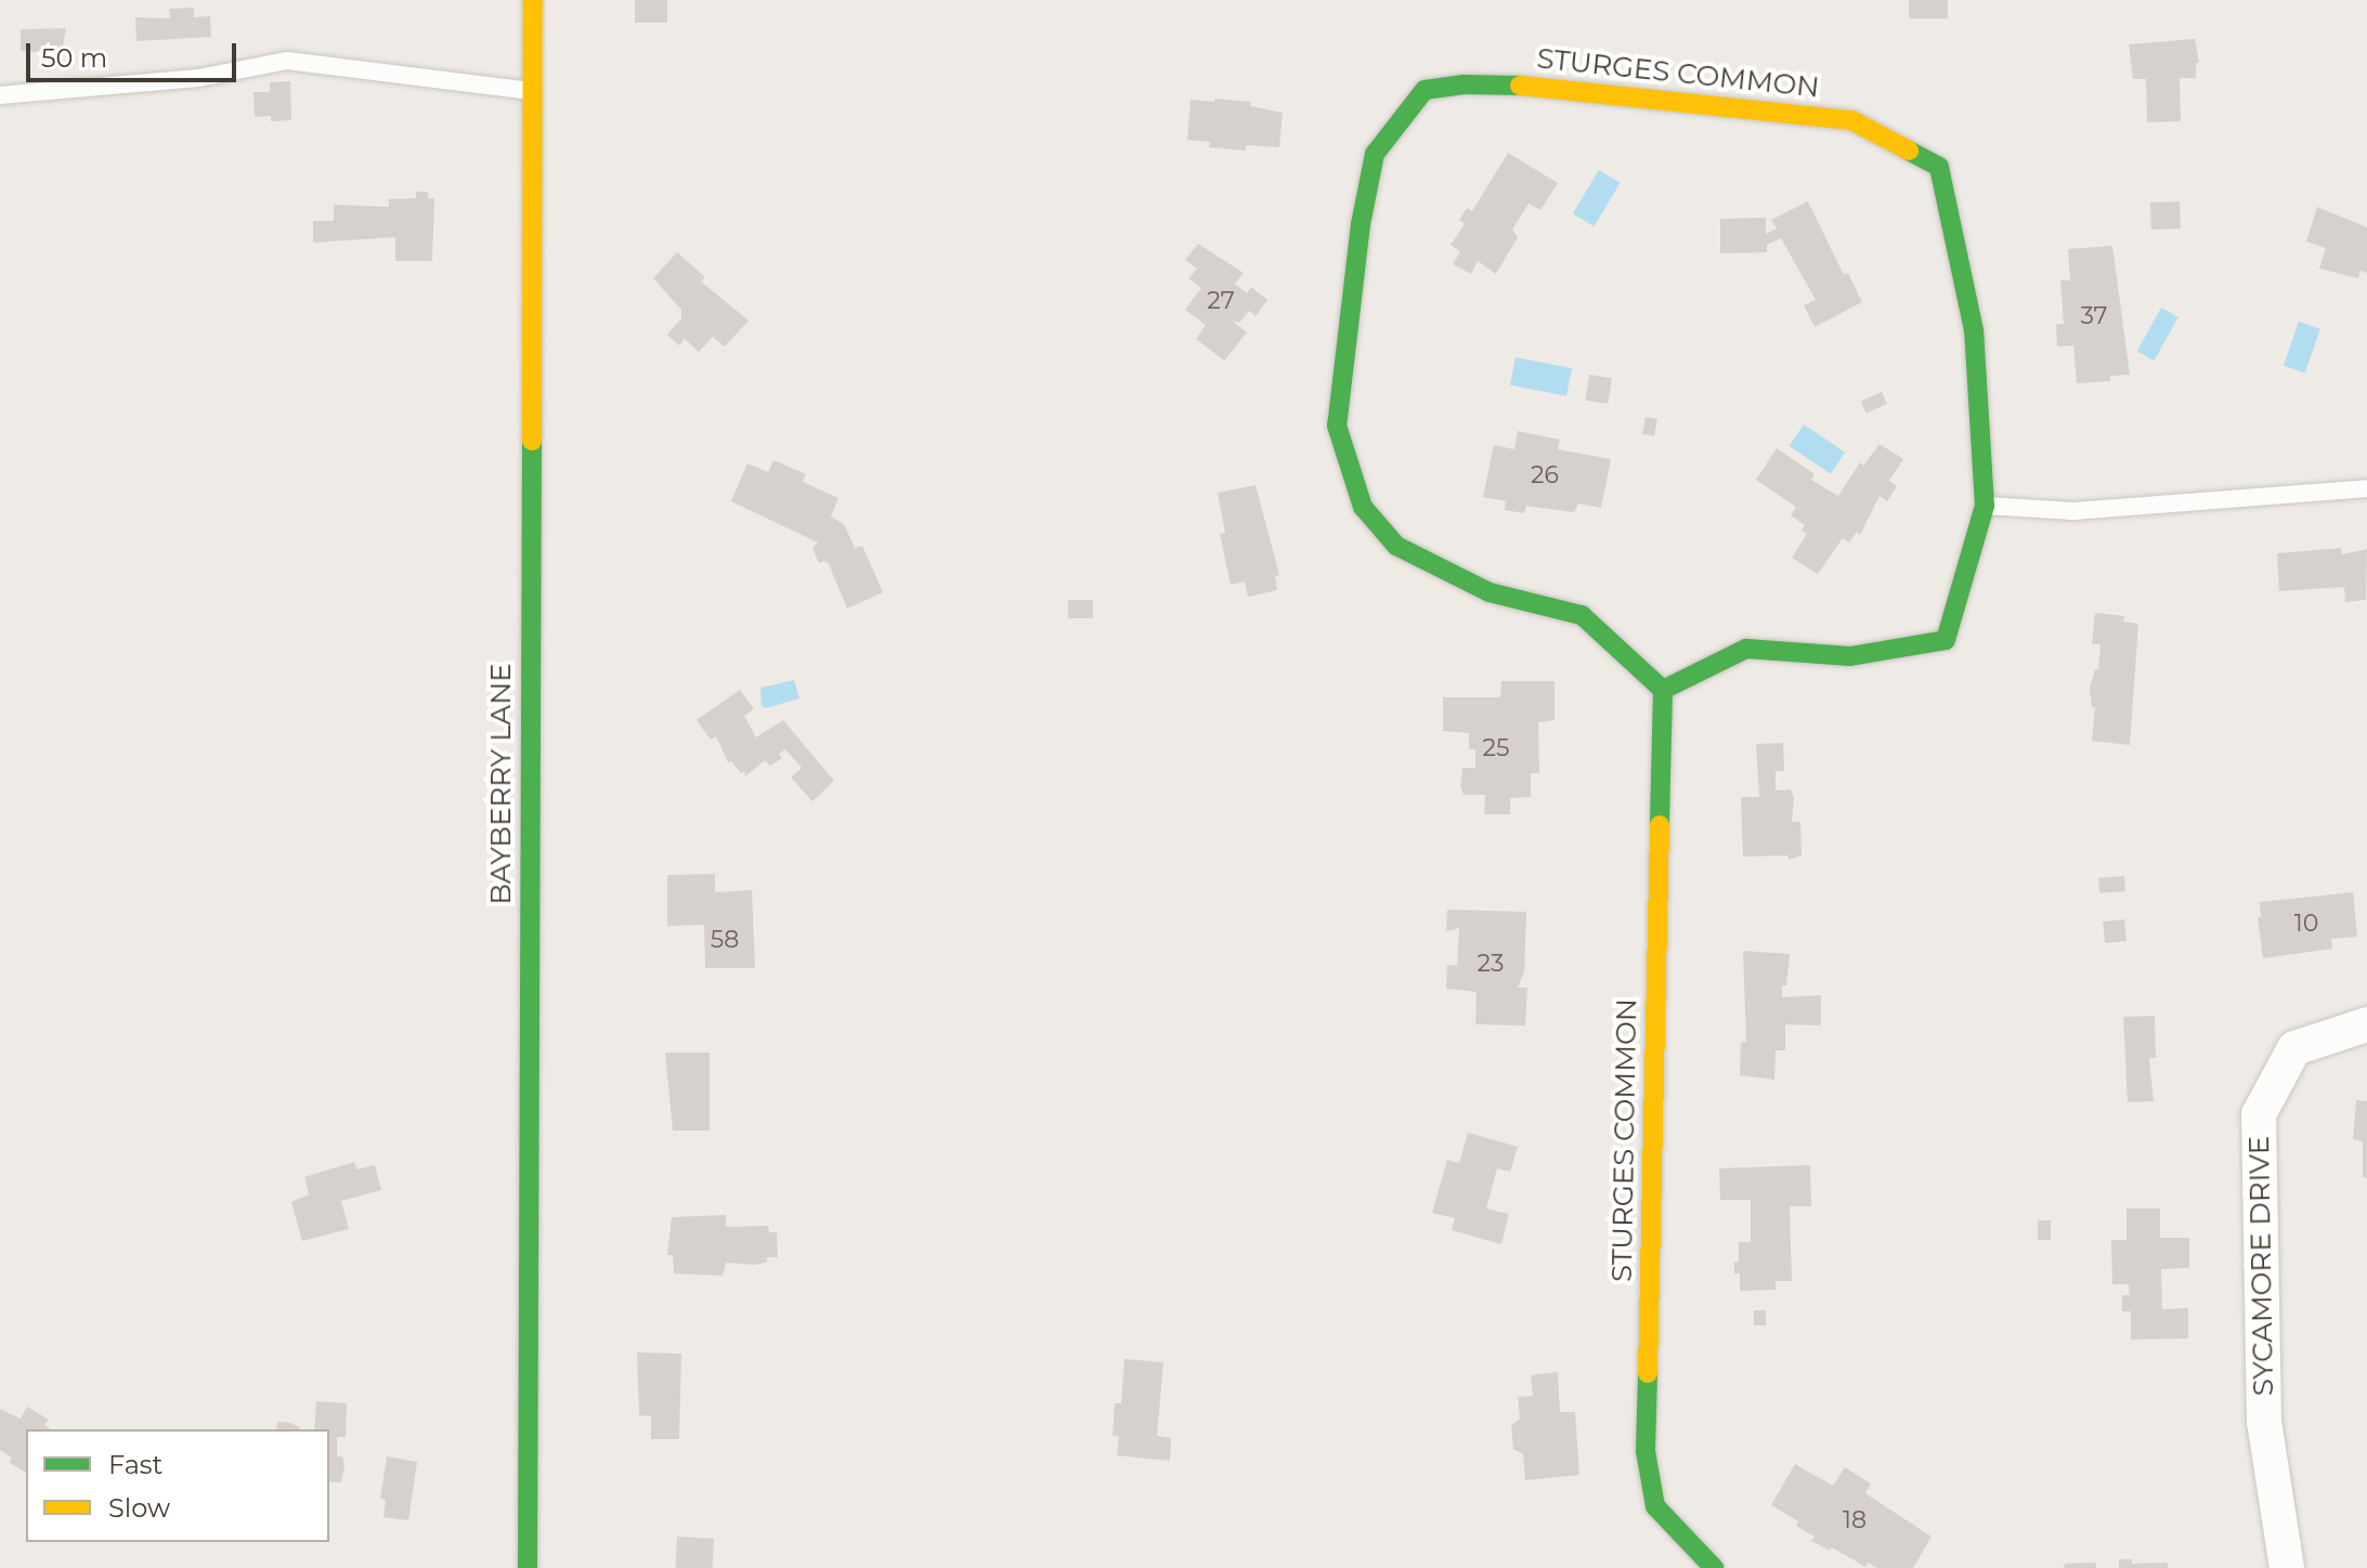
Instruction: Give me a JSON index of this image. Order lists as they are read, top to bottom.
{
  "streets": {
    "street": ["STURGES COMMON", "BAYBERRY LANE", "SYCAMORE DRIVE"]
  },
  "house_numbers": [
    "27",
    "37",
    "26",
    "25",
    "10",
    "58",
    "23",
    "18"
  ],
  "legend": ["Fast", "Slow"],
  "scale_bar": "50 m"
}
